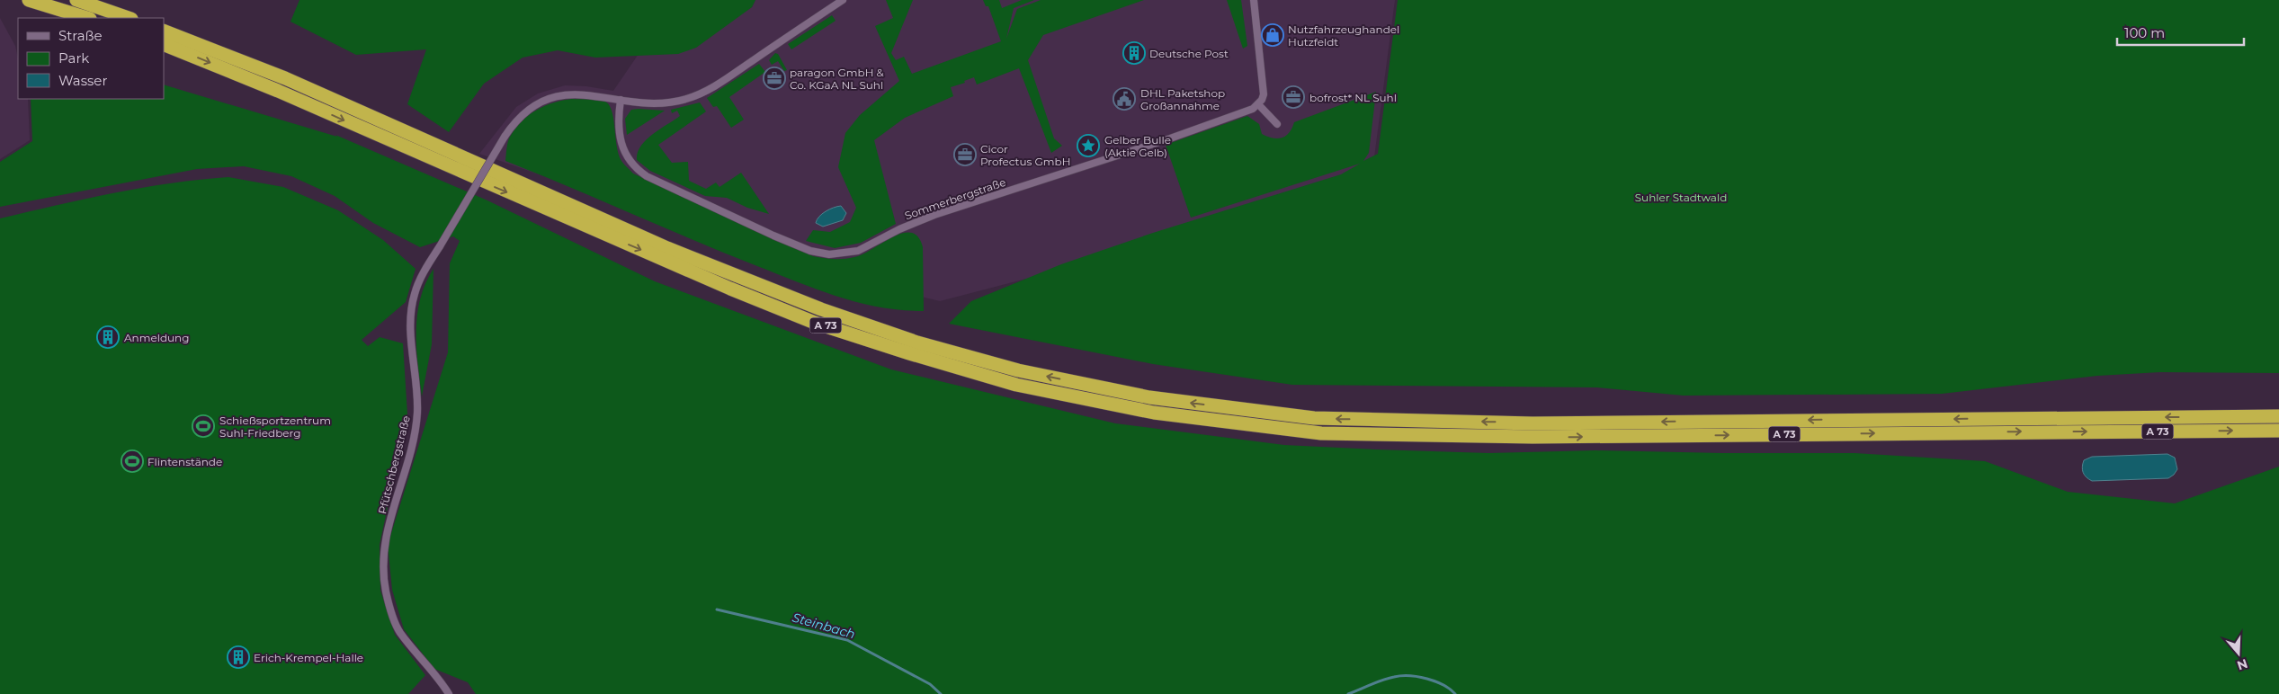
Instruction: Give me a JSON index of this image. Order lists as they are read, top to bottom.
{
  "streets": {
    "highway": ["A 73"],
    "street": ["Sommerbergstraße", "Pfütschbergstraße"]
  },
  "crossings": [
    ["Sommerbergstraße", "Pfütschbergstraße"]
  ],
  "water": ["Steinbach"],
  "parks": ["Suhler Stadtwald"],
  "places": {
    "shop": ["Nutzfahrzeughandel Hutzfeldt"],
    "building": ["Deutsche Post", "Anmeldung", "Erich-Krempel-Halle"],
    "office": ["paragon GmbH & Co. KGaA NL Suhl", "bofrost* NL Suhl", "Cicor Profectus GmbH"],
    "public building": ["DHL Paketshop Großannahme"],
    "place": ["Gelber Bulle (Aktie Gelb)"],
    "sports": ["Schießsportzentrum Suhl-Friedberg", "Flintenstände"]
  },
  "legend": ["Straße", "Park", "Wasser"],
  "scale_bar": "100 m",
  "north": "bottom"
}
